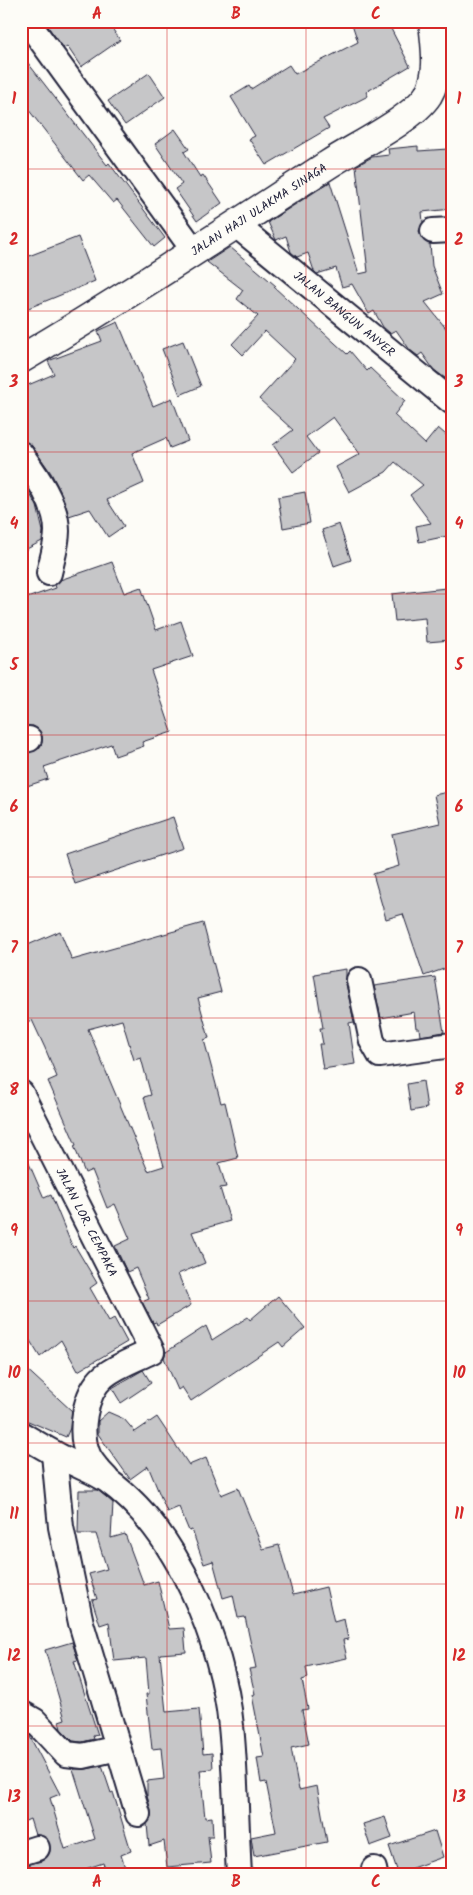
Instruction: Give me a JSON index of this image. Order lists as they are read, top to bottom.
{
  "streets": {
    "main road": ["JALAN HAJI ULAKMA SINAGA"],
    "street": ["JALAN BANGUN ANYER", "JALAN LOR. CEMPAKA"]
  },
  "crossings": [
    ["JALAN HAJI ULAKMA SINAGA", "JALAN BANGUN ANYER"]
  ],
  "grid": {
    "columns": ["A", "B", "C"],
    "rows": [
      "1",
      "2",
      "3",
      "4",
      "5",
      "6",
      "7",
      "8",
      "9",
      "10",
      "11",
      "12",
      "13"
    ]
  }
}
